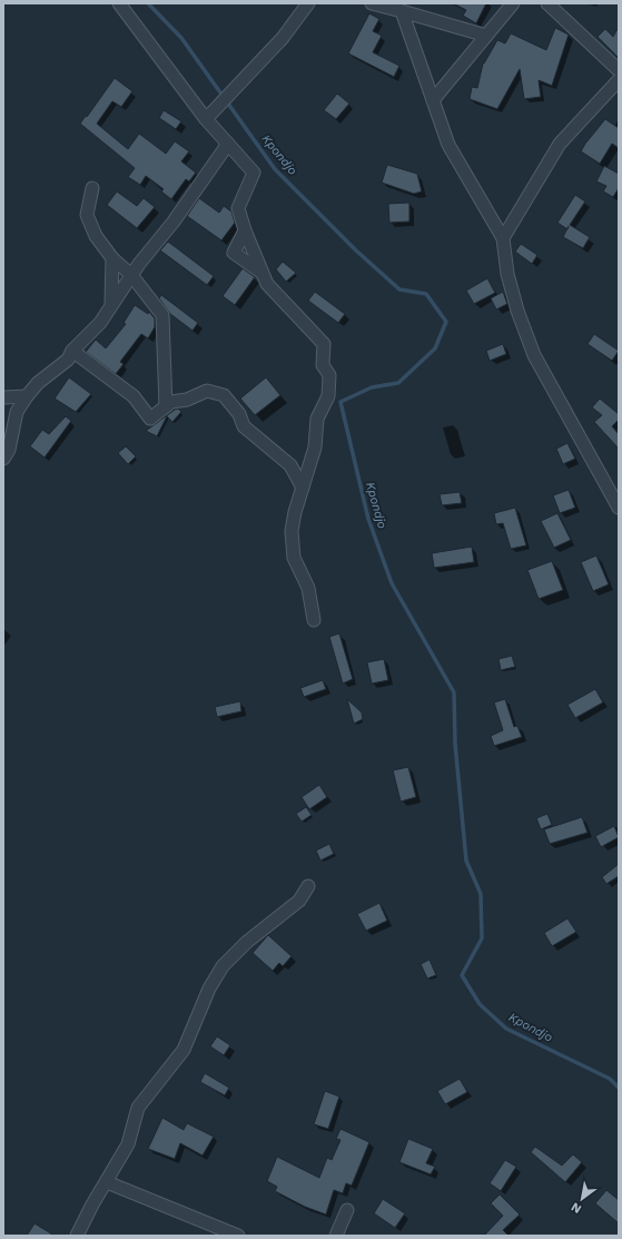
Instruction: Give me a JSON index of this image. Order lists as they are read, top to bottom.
{
  "water": ["Kpondjo"],
  "north": "bottom left"
}
